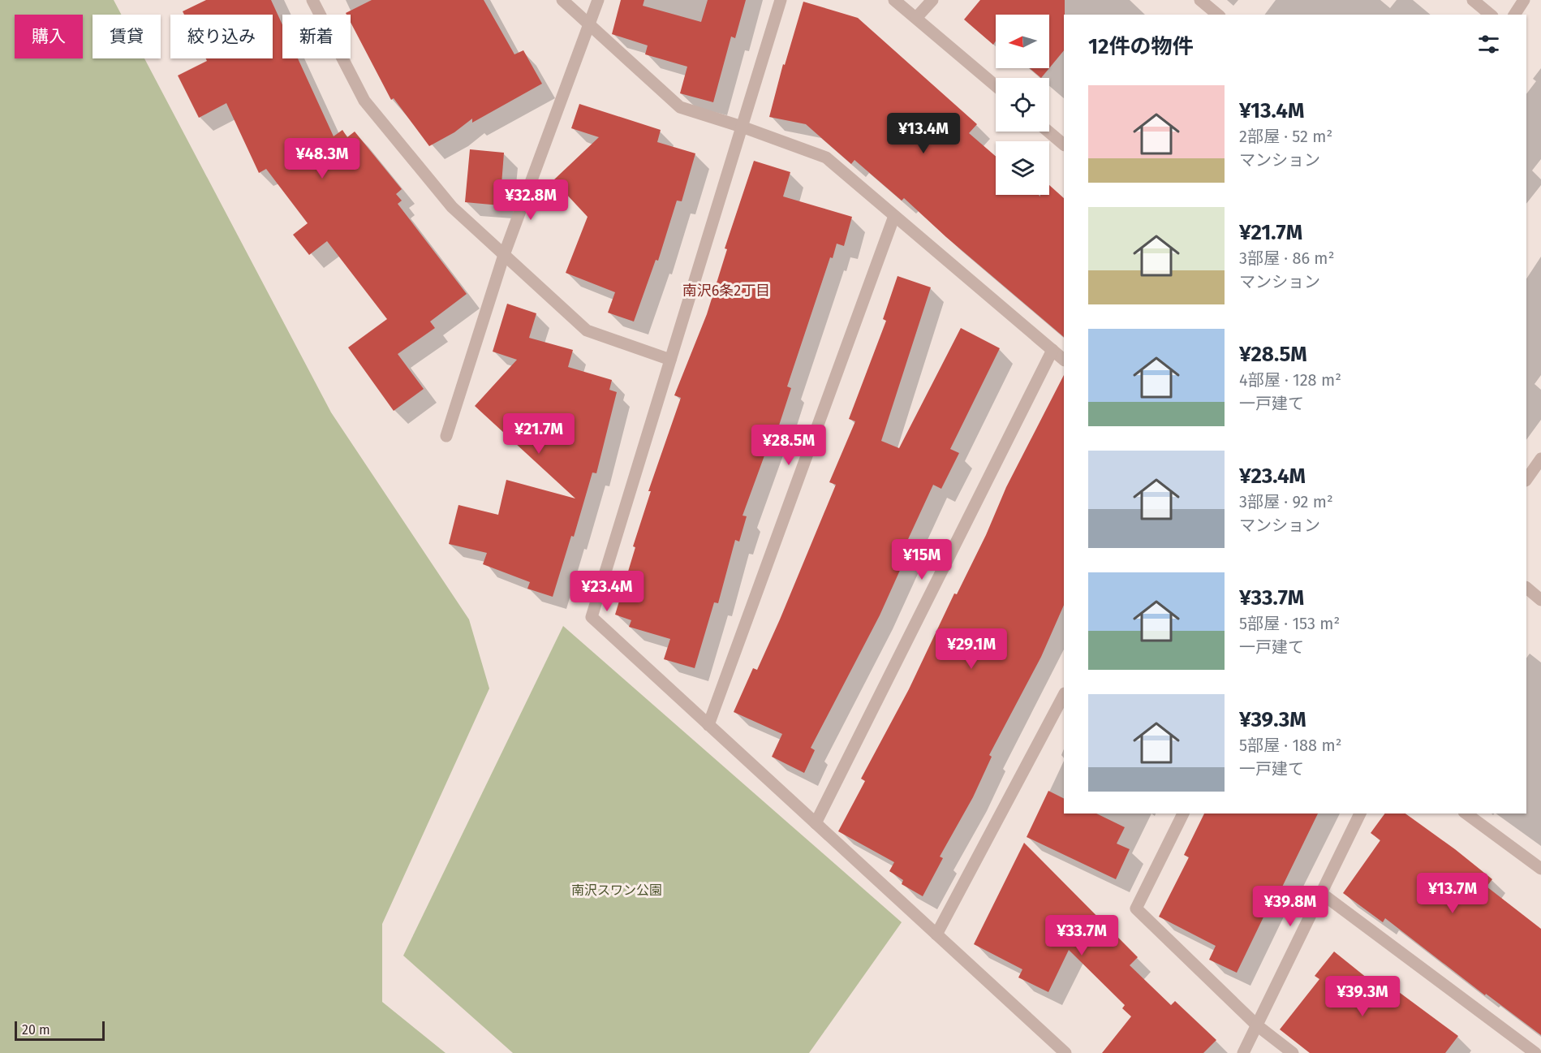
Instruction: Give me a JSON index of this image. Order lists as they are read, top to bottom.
{
  "districts": ["南沢6条2丁目"],
  "parks": ["南沢スワン公園"],
  "scale_bar": "20 m",
  "north": "left",
  "page": {
    "chip": [
      "購入",
      "賃貸",
      "絞り込み",
      "新着"
    ],
    "heading": "12件の物件",
    "list": [
      {
        "name": "¥13.4M",
        "note": "2部屋 · 52 m² · マンション"
      },
      {
        "name": "¥21.7M",
        "note": "3部屋 · 86 m² · マンション"
      },
      {
        "name": "¥28.5M",
        "note": "4部屋 · 128 m² · 一戸建て"
      },
      {
        "name": "¥23.4M",
        "note": "3部屋 · 92 m² · マンション"
      },
      {
        "name": "¥33.7M",
        "note": "5部屋 · 153 m² · 一戸建て"
      },
      {
        "name": "¥39.3M",
        "note": "5部屋 · 188 m² · 一戸建て"
      }
    ],
    "price": [
      "¥13.4M",
      "¥48.3M",
      "¥32.8M",
      "¥21.7M",
      "¥28.5M",
      "¥15M",
      "¥23.4M",
      "¥29.1M",
      "¥13.7M",
      "¥39.8M",
      "¥33.7M",
      "¥39.3M"
    ],
    "scale": "20 m"
  }
}
